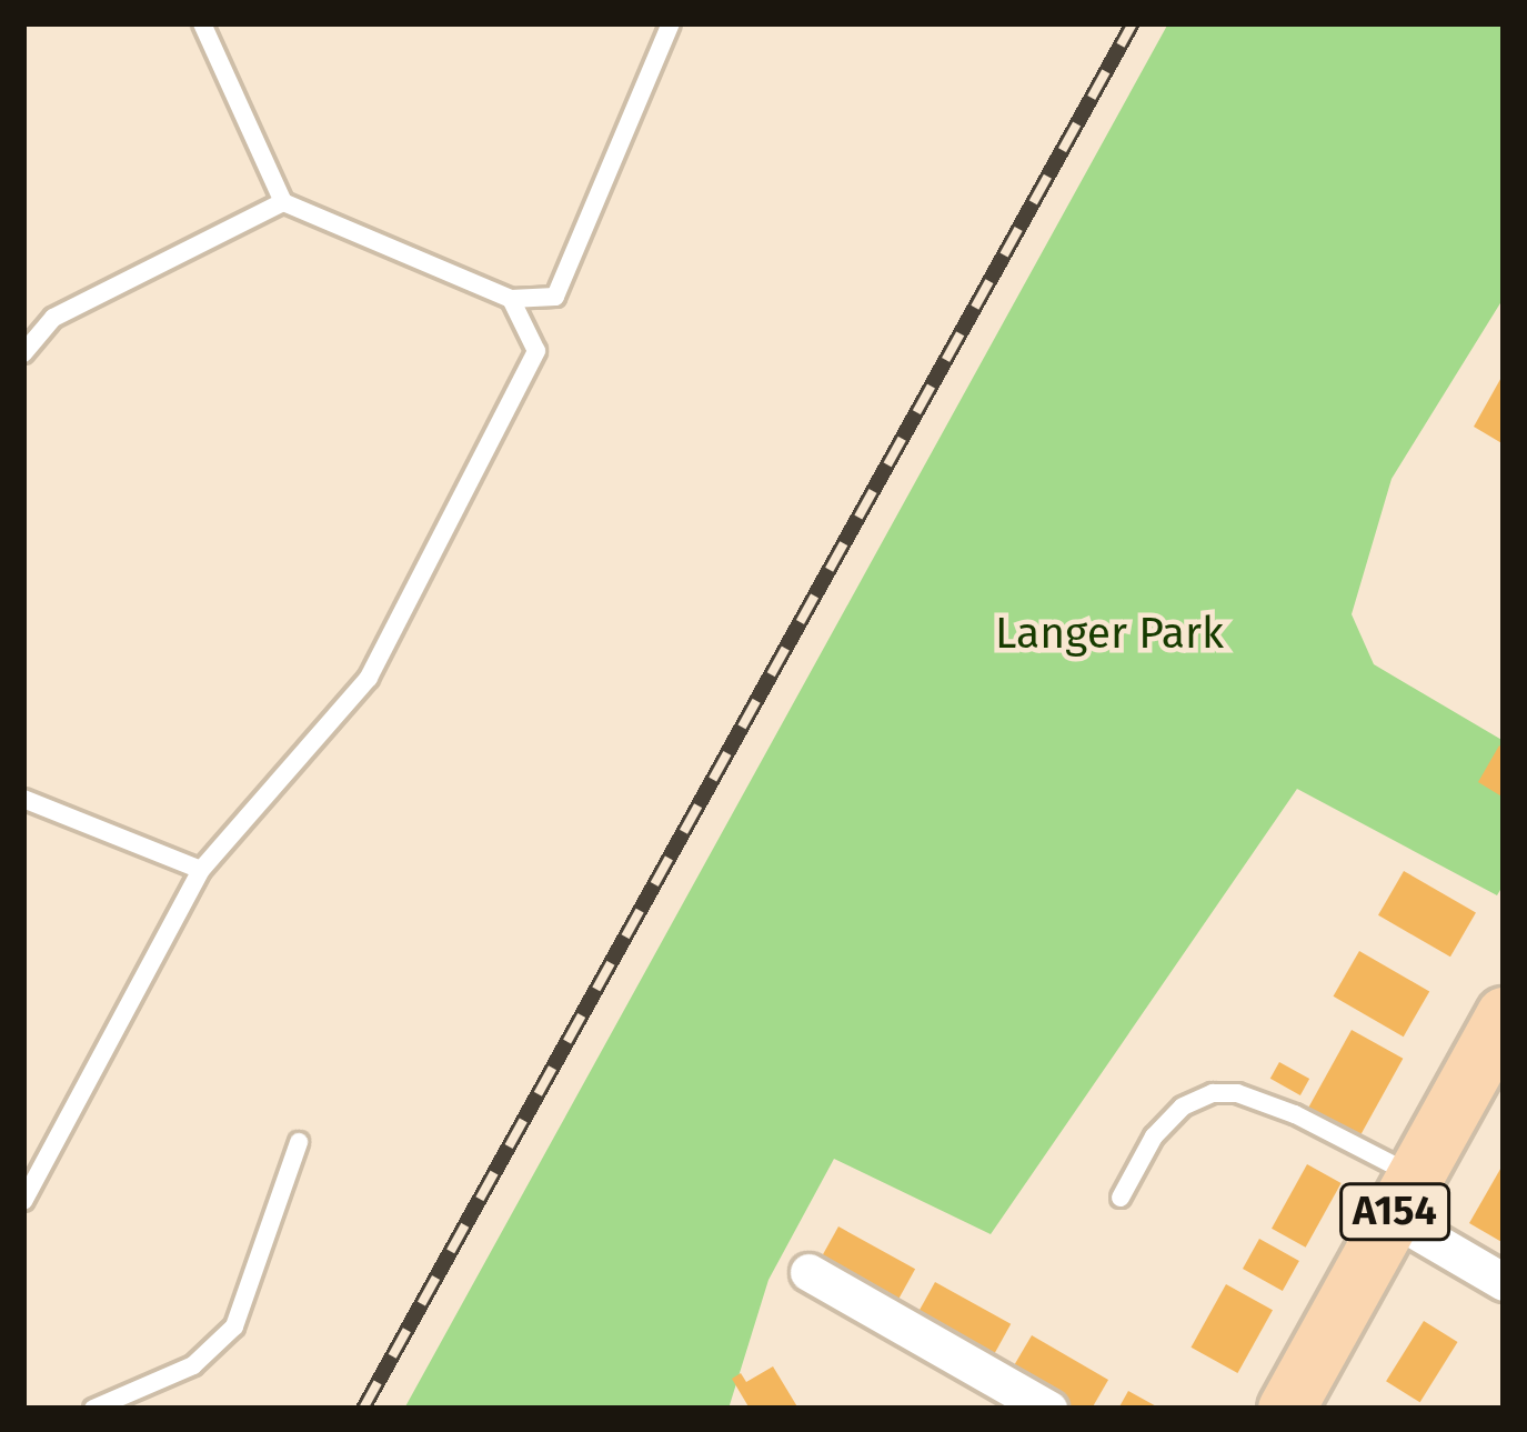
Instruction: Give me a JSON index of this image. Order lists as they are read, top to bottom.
{
  "streets": {
    "main road": ["A154"]
  },
  "parks": ["Langer Park"]
}
